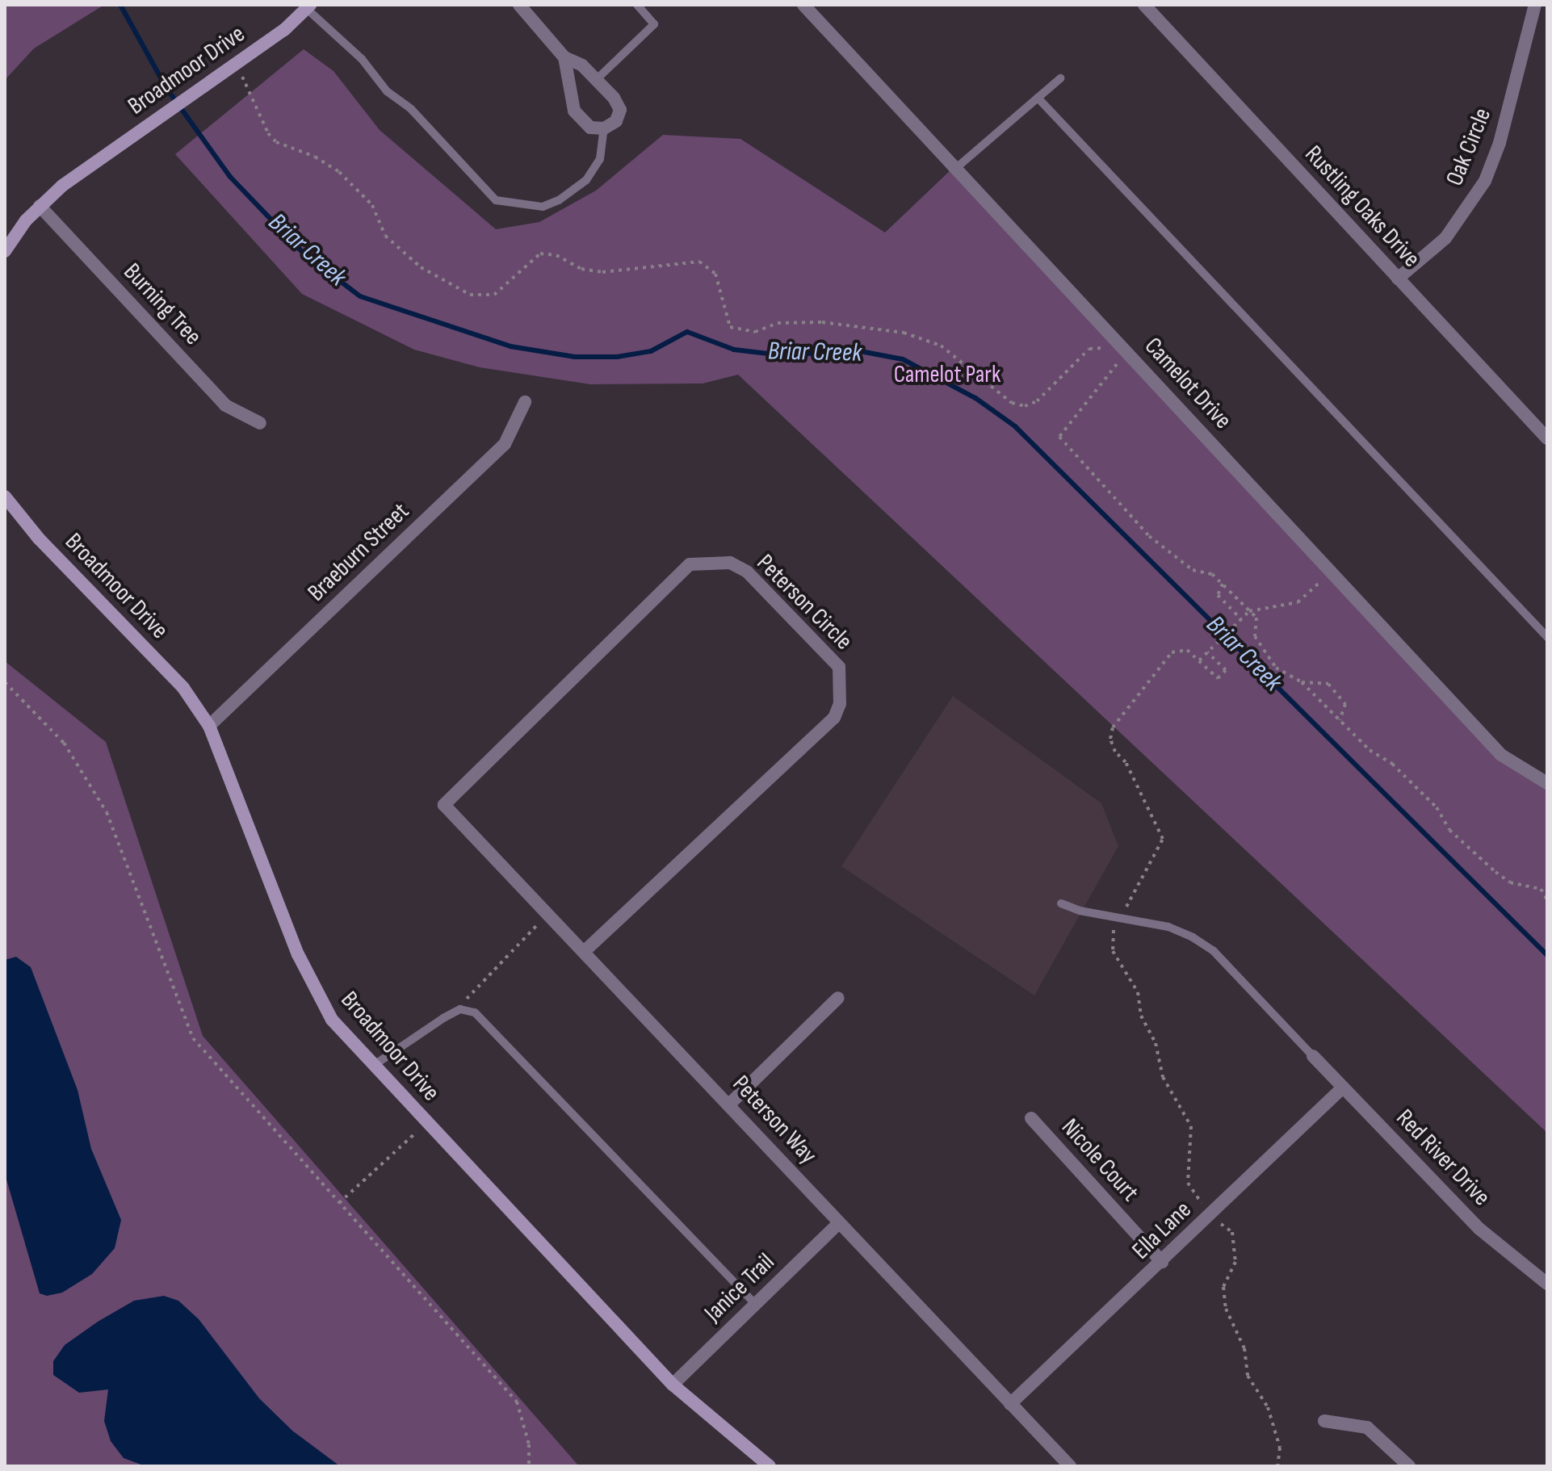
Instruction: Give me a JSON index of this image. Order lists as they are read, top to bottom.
{
  "streets": {
    "street": [
      "Broadmoor Drive",
      "Oak Circle",
      "Rustling Oaks Drive",
      "Burning Tree",
      "Camelot Drive",
      "Braeburn Street",
      "Peterson Circle",
      "Peterson Way",
      "Red River Drive",
      "Nicole Court",
      "Ella Lane",
      "Janice Trail"
    ]
  },
  "crossings": [
    ["Broadmoor Drive", "Burning Tree"],
    ["Broadmoor Drive", "Braeburn Street"],
    ["Broadmoor Drive", "Janice Trail"],
    ["Oak Circle", "Rustling Oaks Drive"],
    ["Peterson Circle", "Peterson Way"],
    ["Peterson Way", "Ella Lane"],
    ["Peterson Way", "Janice Trail"],
    ["Red River Drive", "Ella Lane"],
    ["Nicole Court", "Ella Lane"]
  ],
  "water": ["Briar Creek"],
  "parks": ["Camelot Park"]
}
